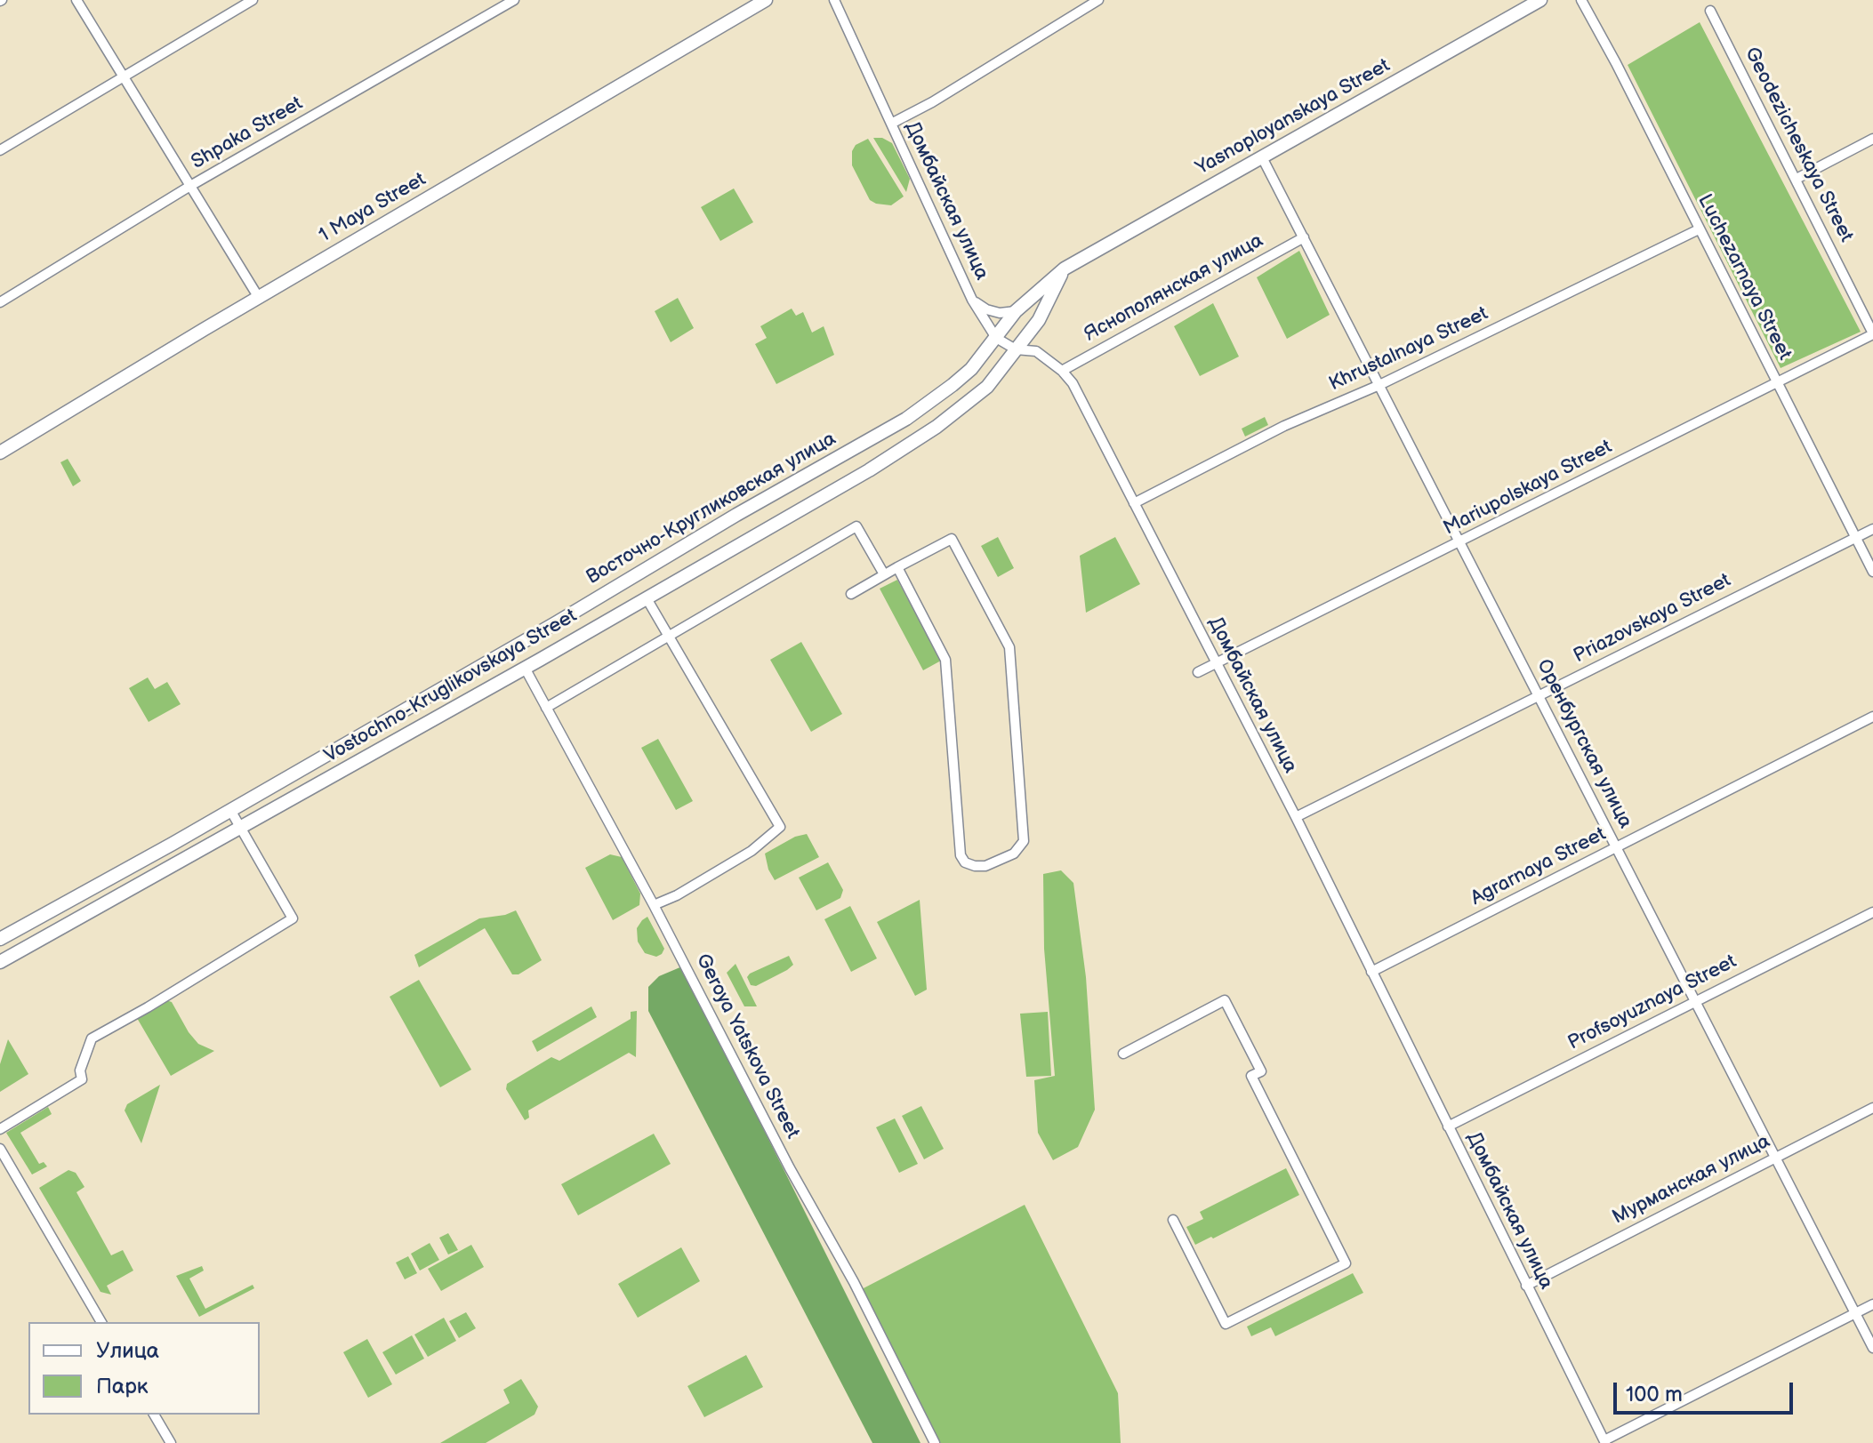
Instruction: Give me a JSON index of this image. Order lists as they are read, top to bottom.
{
  "streets": {
    "street": [
      "Yasnoployanskaya Street",
      "Shpaka Street",
      "Geodezicheskaya Street",
      "Домбайская улица",
      "1 Maya Street",
      "Luchezarnaya Street",
      "Яснополянская улица",
      "Khrustalnaya Street",
      "Mariupolskaya Street",
      "Восточно-Кругликовская улица",
      "Priazovskaya Street",
      "Vostochno-Kruglikovskaya Street",
      "Оренбургская улица",
      "Agrarnaya Street",
      "Profsoyuznaya Street",
      "Geroya Yatskova Street",
      "Мурманская улица"
    ]
  },
  "crossings": [
    ["Yasnoployanskaya Street", "Восточно-Кругликовская улица"],
    ["Yasnoployanskaya Street", "Оренбургская улица"],
    ["Geodezicheskaya Street", "Mariupolskaya Street"],
    ["Домбайская улица", "Яснополянская улица"],
    ["Домбайская улица", "Khrustalnaya Street"],
    ["Домбайская улица", "Mariupolskaya Street"],
    ["Домбайская улица", "Восточно-Кругликовская улица"],
    ["Домбайская улица", "Priazovskaya Street"],
    ["Домбайская улица", "Agrarnaya Street"],
    ["Домбайская улица", "Profsoyuznaya Street"],
    ["Домбайская улица", "Мурманская улица"],
    ["Luchezarnaya Street", "Khrustalnaya Street"],
    ["Luchezarnaya Street", "Mariupolskaya Street"],
    ["Luchezarnaya Street", "Priazovskaya Street"],
    ["Яснополянская улица", "Оренбургская улица"],
    ["Khrustalnaya Street", "Оренбургская улица"],
    ["Mariupolskaya Street", "Оренбургская улица"],
    ["Priazovskaya Street", "Оренбургская улица"],
    ["Vostochno-Kruglikovskaya Street", "Geroya Yatskova Street"],
    ["Оренбургская улица", "Agrarnaya Street"],
    ["Оренбургская улица", "Profsoyuznaya Street"],
    ["Оренбургская улица", "Мурманская улица"]
  ],
  "legend": ["Улица", "Парк"],
  "scale_bar": "100 m"
}
